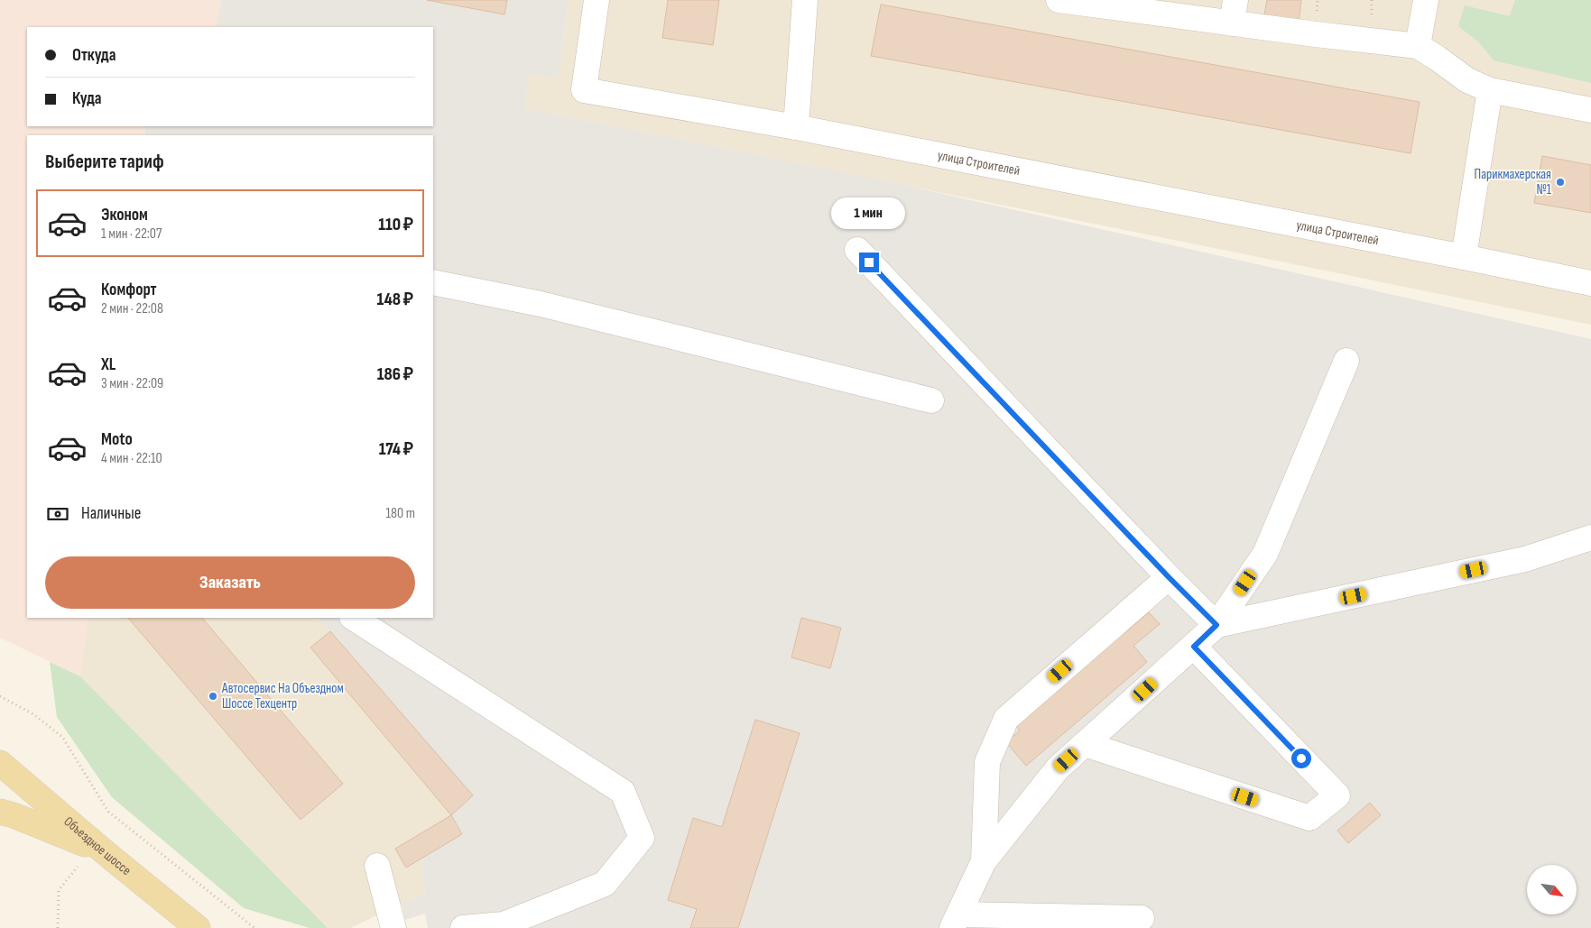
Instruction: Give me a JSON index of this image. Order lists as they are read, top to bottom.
{
  "streets": {
    "main road": ["Объездное шоссе"],
    "street": ["улица Строителей"]
  },
  "places": ["Парикмахерская №1", "Автосервис На Объездном Шоссе Техцентр"],
  "north": "bottom right",
  "page": {
    "banner": ["Откуда", "Куда"],
    "heading": "Выберите тариф",
    "list": [
      {
        "name": "Эконом",
        "note": "1 мин · 22:07",
        "value": "110 ₽"
      },
      {
        "name": "Комфорт",
        "note": "2 мин · 22:08",
        "value": "148 ₽"
      },
      {
        "name": "XL",
        "note": "3 мин · 22:09",
        "value": "186 ₽"
      },
      {
        "name": "Moto",
        "note": "4 мин · 22:10",
        "value": "174 ₽"
      }
    ],
    "bubble": "1 мин",
    "pay": ["Наличные", "180 m"],
    "buttons": "Заказать"
  }
}
